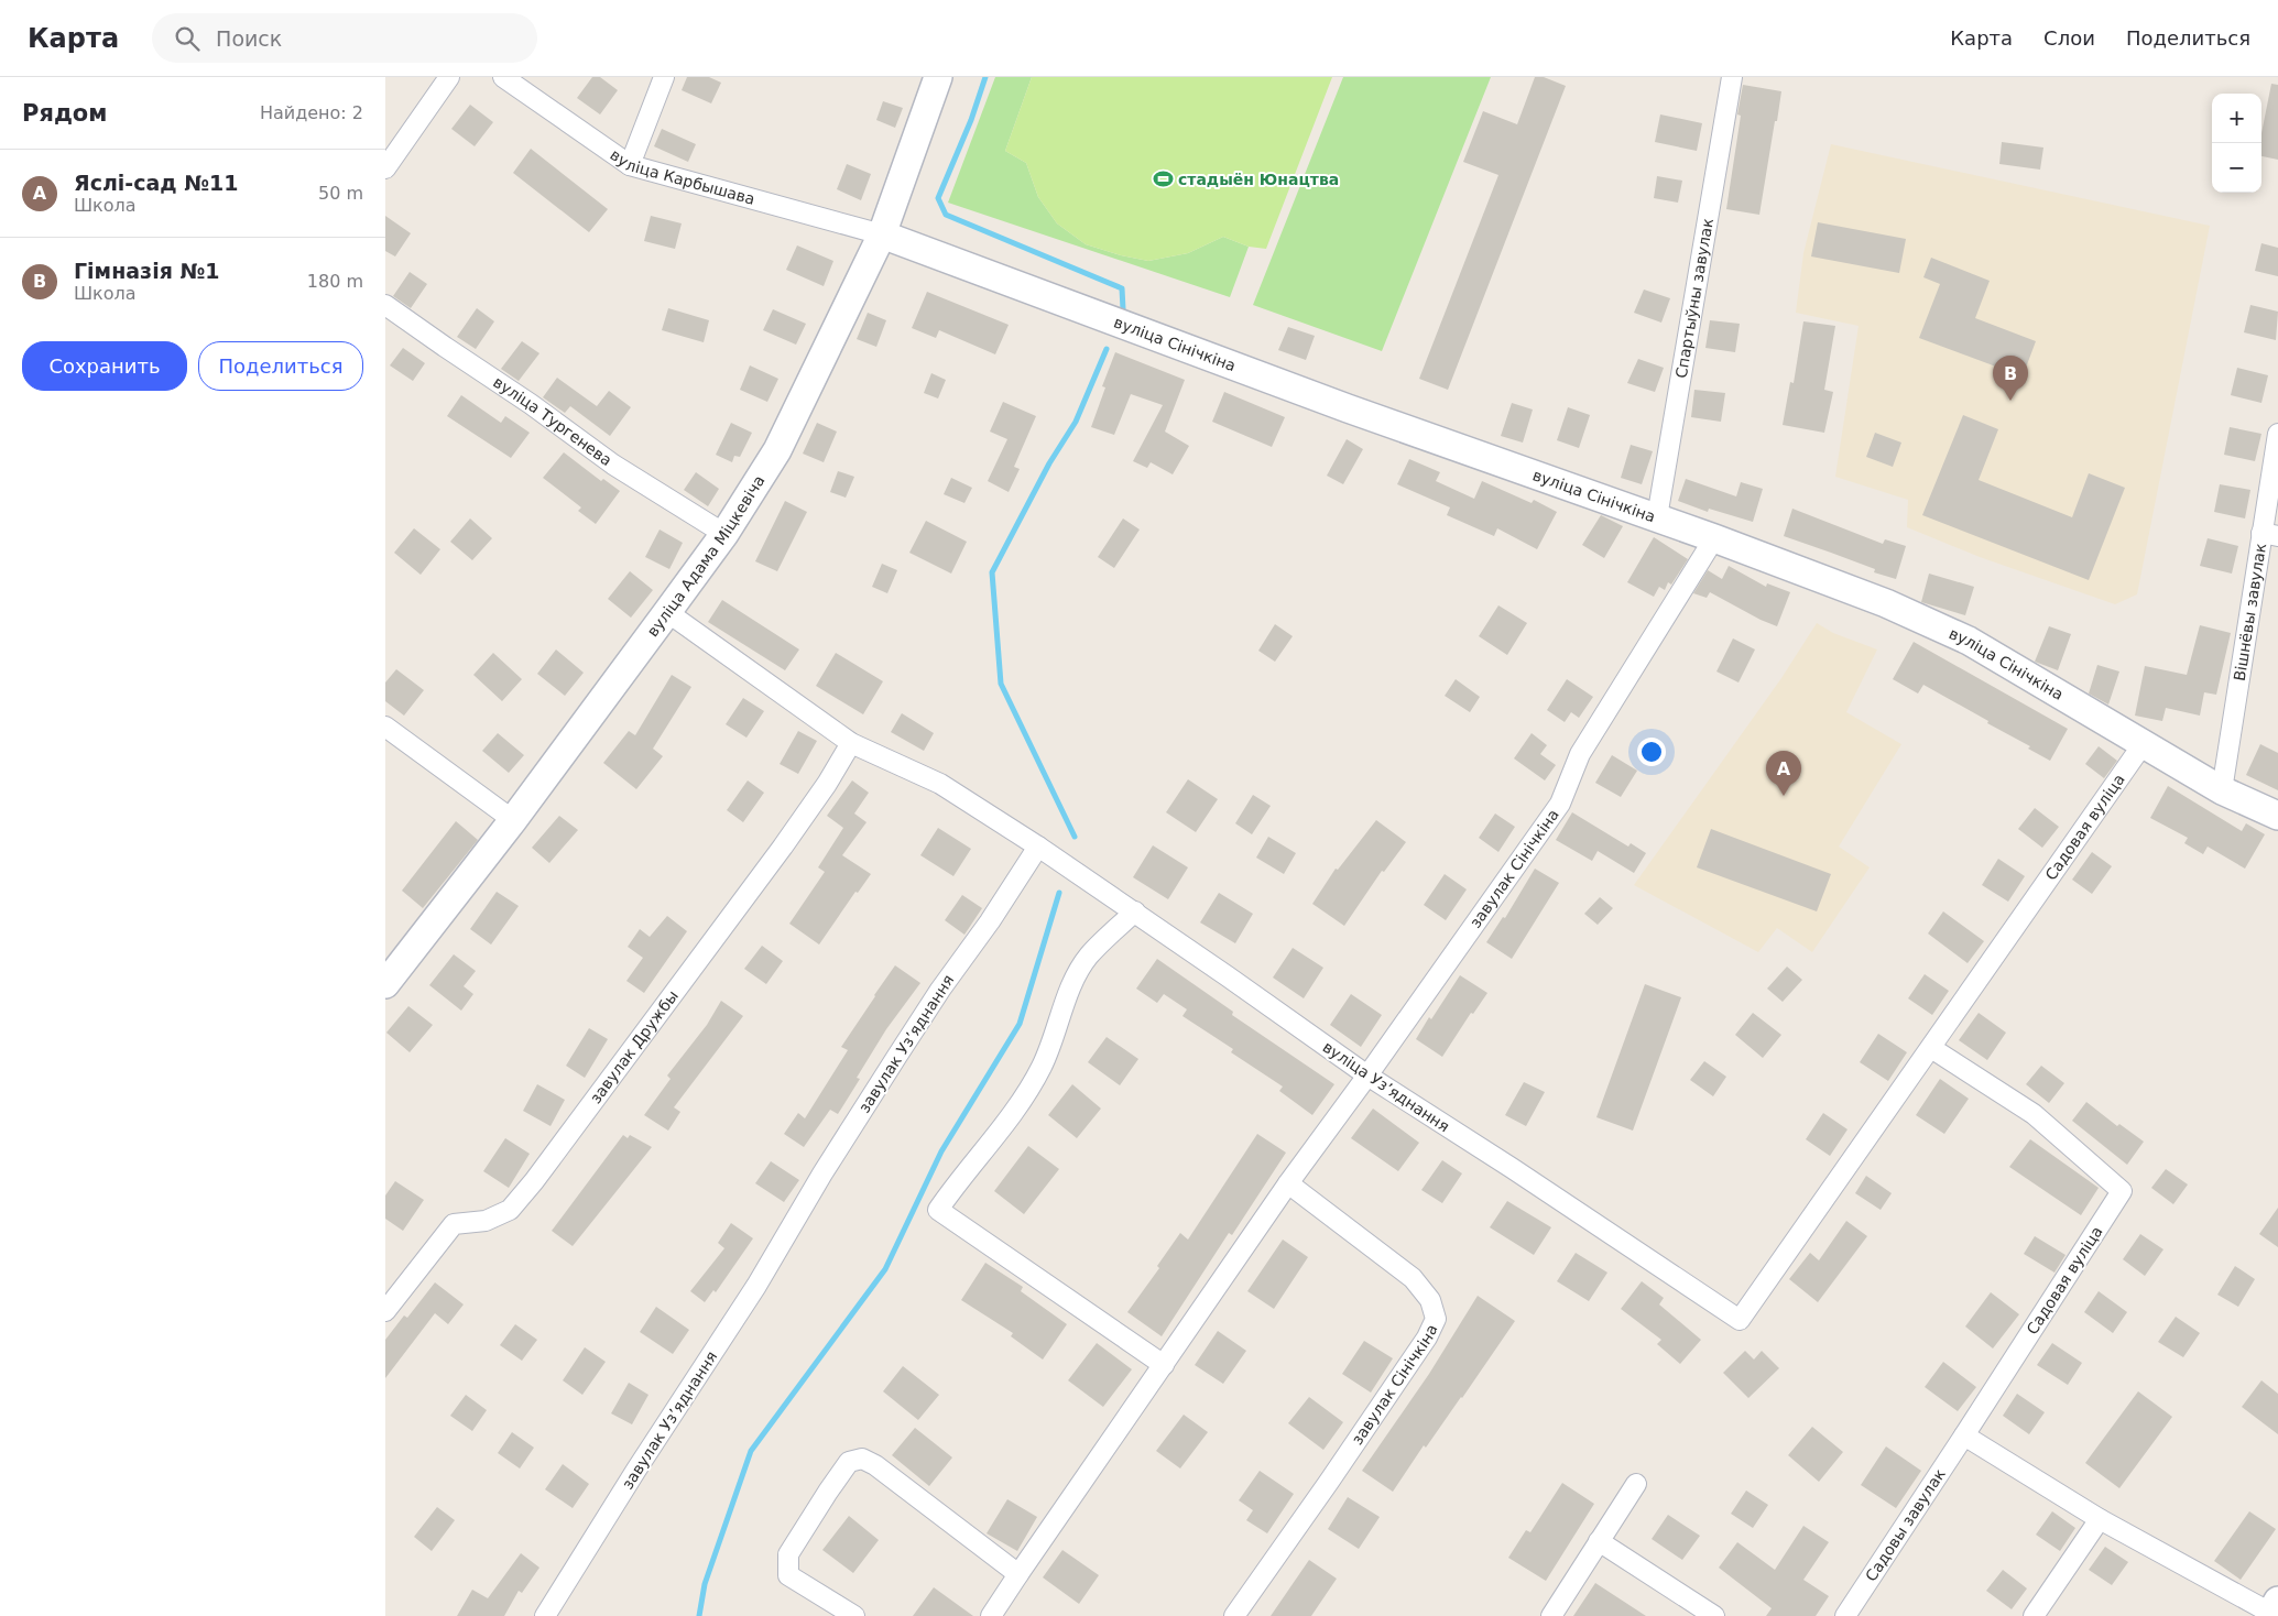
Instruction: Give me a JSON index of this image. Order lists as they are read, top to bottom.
{
  "streets": {
    "street": [
      "вуліца Карбышава",
      "Спартыўны завулак",
      "вуліца Сінічкіна",
      "вуліца Тургенева",
      "вуліца Адама Міцкевіча",
      "Вішнёвы завулак",
      "Садовая вуліца",
      "завулак Сінічкіна",
      "завулак Узʼяднання",
      "завулак Дружбы",
      "вуліца Узʼяднання",
      "Садовы завулак"
    ]
  },
  "crossings": [
    ["вуліца Карбышава", "вуліца Сінічкіна"],
    ["вуліца Карбышава", "вуліца Адама Міцкевіча"],
    ["Спартыўны завулак", "вуліца Сінічкіна"],
    ["вуліца Сінічкіна", "вуліца Адама Міцкевіча"],
    ["вуліца Сінічкіна", "Вішнёвы завулак"],
    ["вуліца Сінічкіна", "Садовая вуліца"],
    ["вуліца Сінічкіна", "завулак Сінічкіна"],
    ["вуліца Тургенева", "вуліца Адама Міцкевіча"],
    ["Садовая вуліца", "вуліца Узʼяднання"],
    ["Садовая вуліца", "Садовы завулак"],
    ["завулак Сінічкіна", "вуліца Узʼяднання"],
    ["завулак Узʼяднання", "вуліца Узʼяднання"]
  ],
  "places": {
    "sports": ["стадыён Юнацтва"]
  },
  "page": {
    "header": "Карта",
    "search": "Поиск",
    "nav": ["Карта", "Слои", "Поделиться"],
    "heading": ["Рядом", "Найдено: 2"],
    "map_buttons": ["+", "−"],
    "list": [
      {
        "mark": "A",
        "name": "Яслі-сад №11",
        "note": "Школа",
        "value": "50 m"
      },
      {
        "mark": "B",
        "name": "Гімназія №1",
        "note": "Школа",
        "value": "180 m"
      }
    ],
    "buttons": ["Сохранить", "Поделиться"],
    "pins": ["B", "A"]
  }
}
